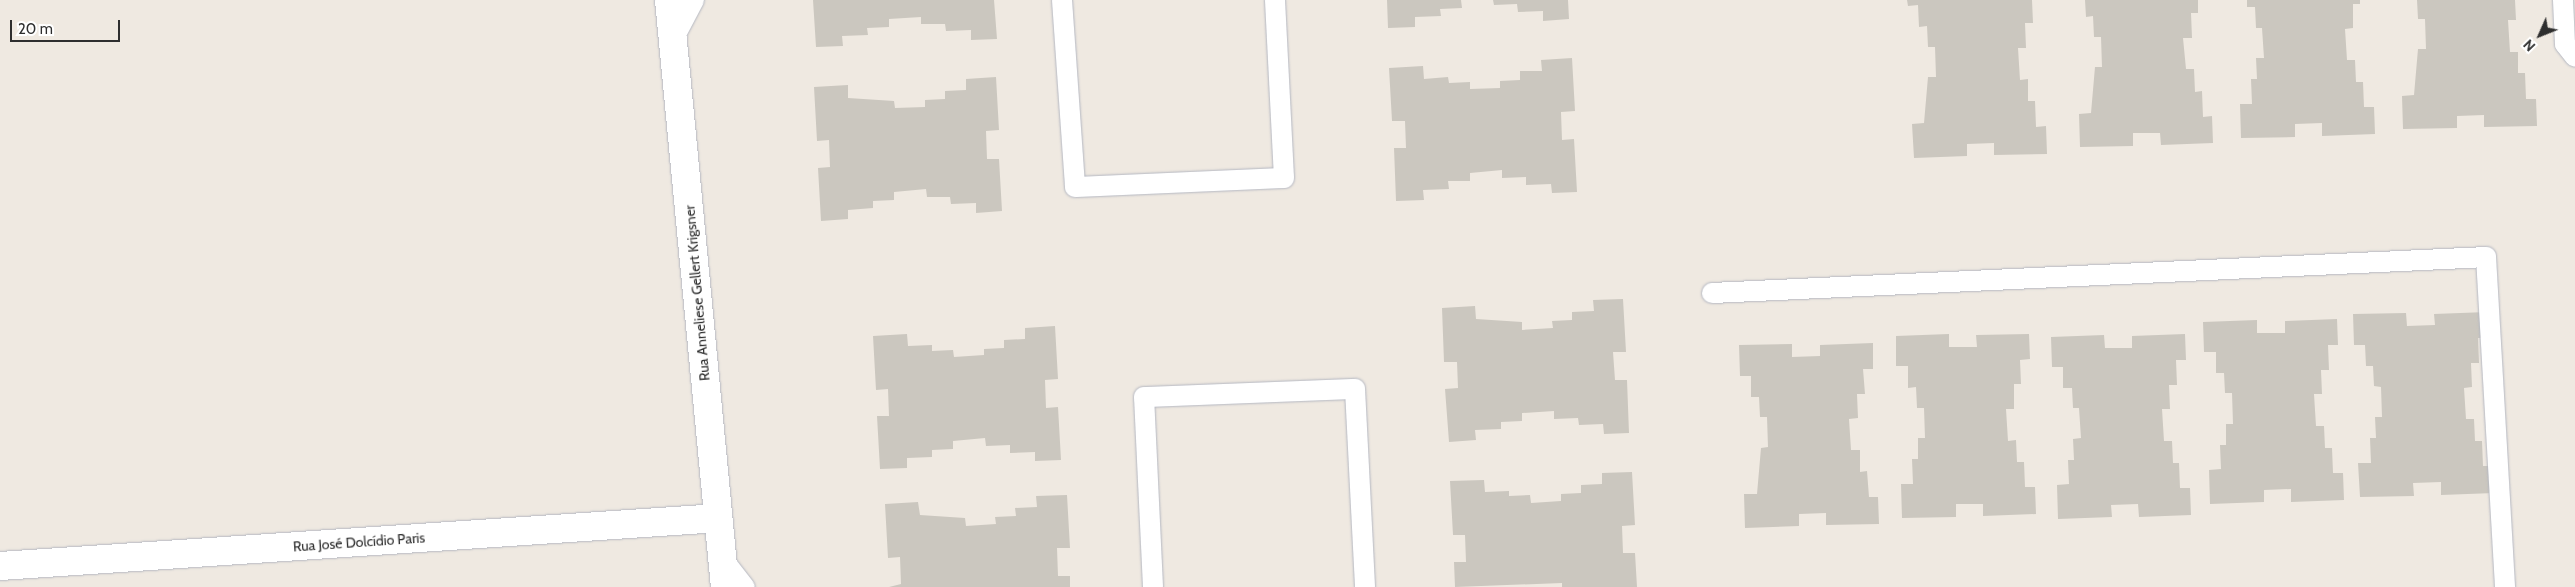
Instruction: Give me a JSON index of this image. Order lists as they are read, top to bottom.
{
  "streets": {
    "street": ["Rua Anneliese Gellert Krigsner", "Rua José Dolcídio Paris"]
  },
  "crossings": [
    ["Rua Anneliese Gellert Krigsner", "Rua José Dolcídio Paris"]
  ],
  "scale_bar": "20 m",
  "north": "bottom left"
}
